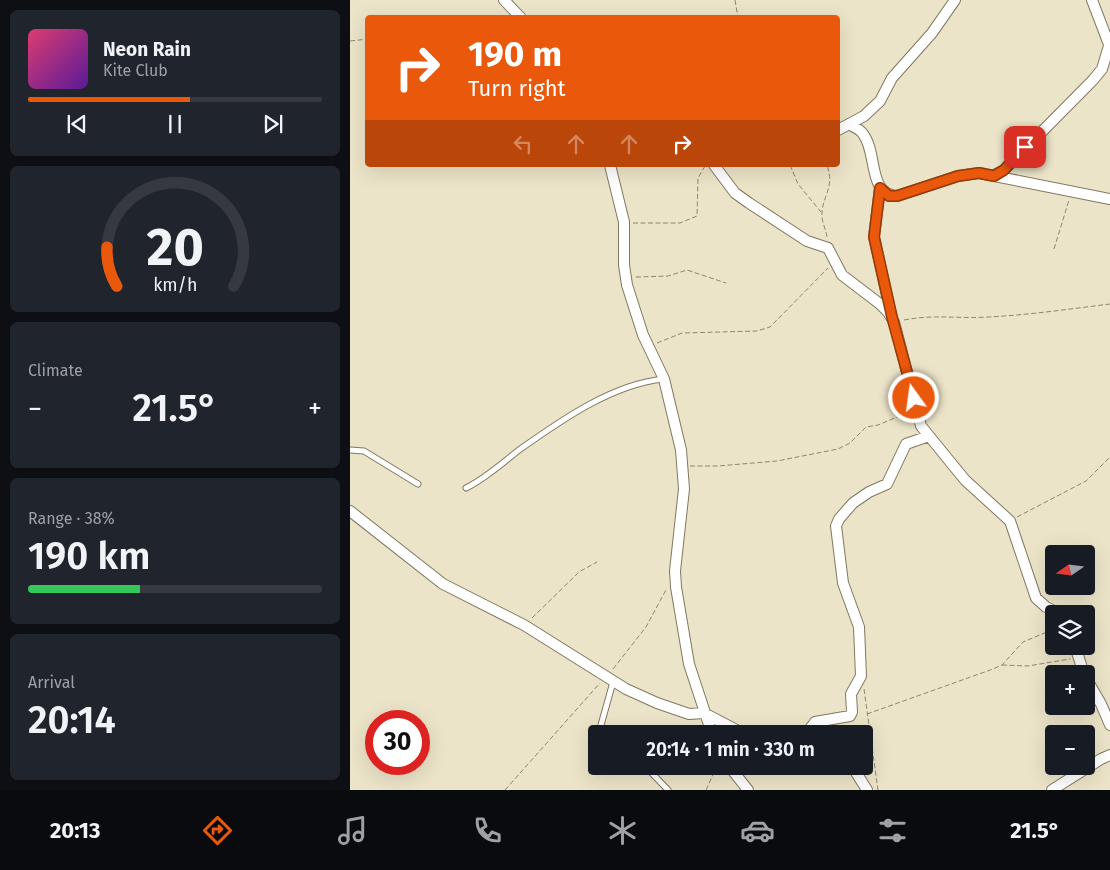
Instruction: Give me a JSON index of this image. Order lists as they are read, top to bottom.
{
  "north": "left",
  "page": {
    "turn": ["190 m", "Turn right"],
    "song": ["Neon Rain", "Kite Club"],
    "tile": [
      "Climate",
      ["Range · 38%", "190 km"],
      ["Arrival", "20:14"]
    ],
    "heat": ["−", "21.5°", "+"],
    "map_buttons": ["+", "−"],
    "limit": "30",
    "trip": "20:14 · 1 min · 330 m",
    "tabs": ["20:13", "21.5°"],
    "gauge": ["20", "km/h"]
  }
}
